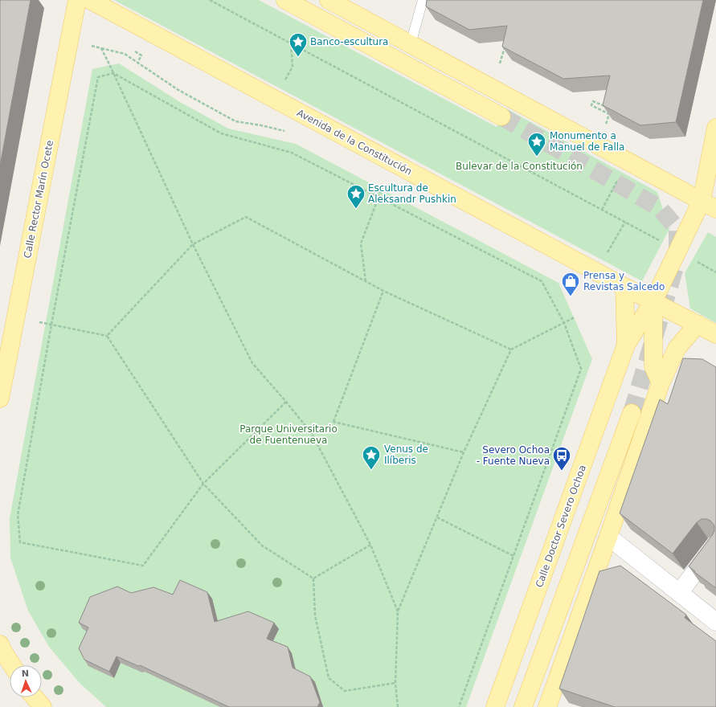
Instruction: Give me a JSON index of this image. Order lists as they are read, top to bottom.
{
  "streets": {
    "main road": ["Avenida de la Constitución", "Calle Rector Marín Ocete", "Calle Doctor Severo Ochoa"]
  },
  "crossings": [
    ["Avenida de la Constitución", "Calle Doctor Severo Ochoa"]
  ],
  "parks": ["Bulevar de la Constitución", "Parque Universitario de Fuentenueva"],
  "places": {
    "place": [
      "Banco-escultura",
      "Monumento a Manuel de Falla",
      "Escultura de Aleksandr Pushkin",
      "Venus de Ilíberis"
    ],
    "shop": ["Prensa y Revistas Salcedo"],
    "bus stop": ["Severo Ochoa - Fuente Nueva"]
  },
  "north": "top"
}
